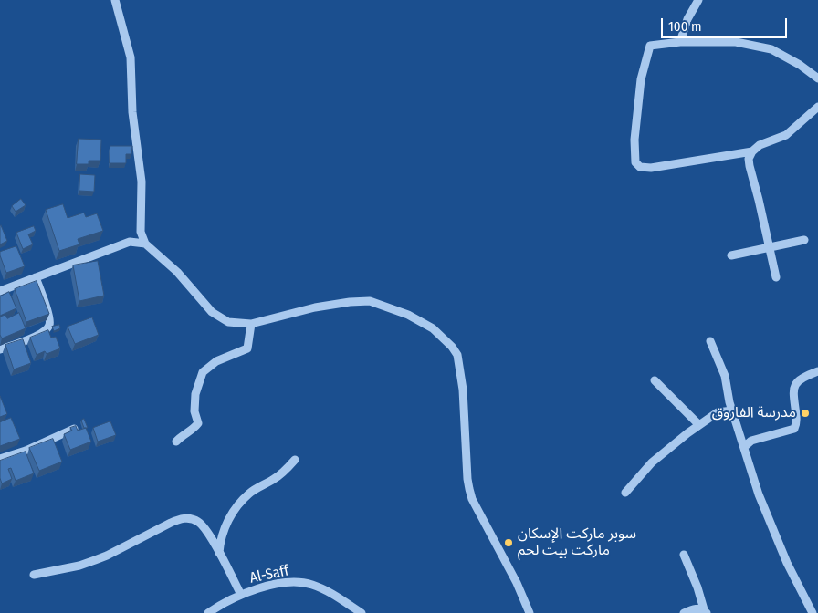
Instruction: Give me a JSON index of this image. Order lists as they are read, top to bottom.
{
  "streets": {
    "street": ["Al-Saff"]
  },
  "places": ["مدرسة الفاروق", "سوبر ماركت الإسكان ماركت بيت لحم"],
  "scale_bar": "100 m"
}
